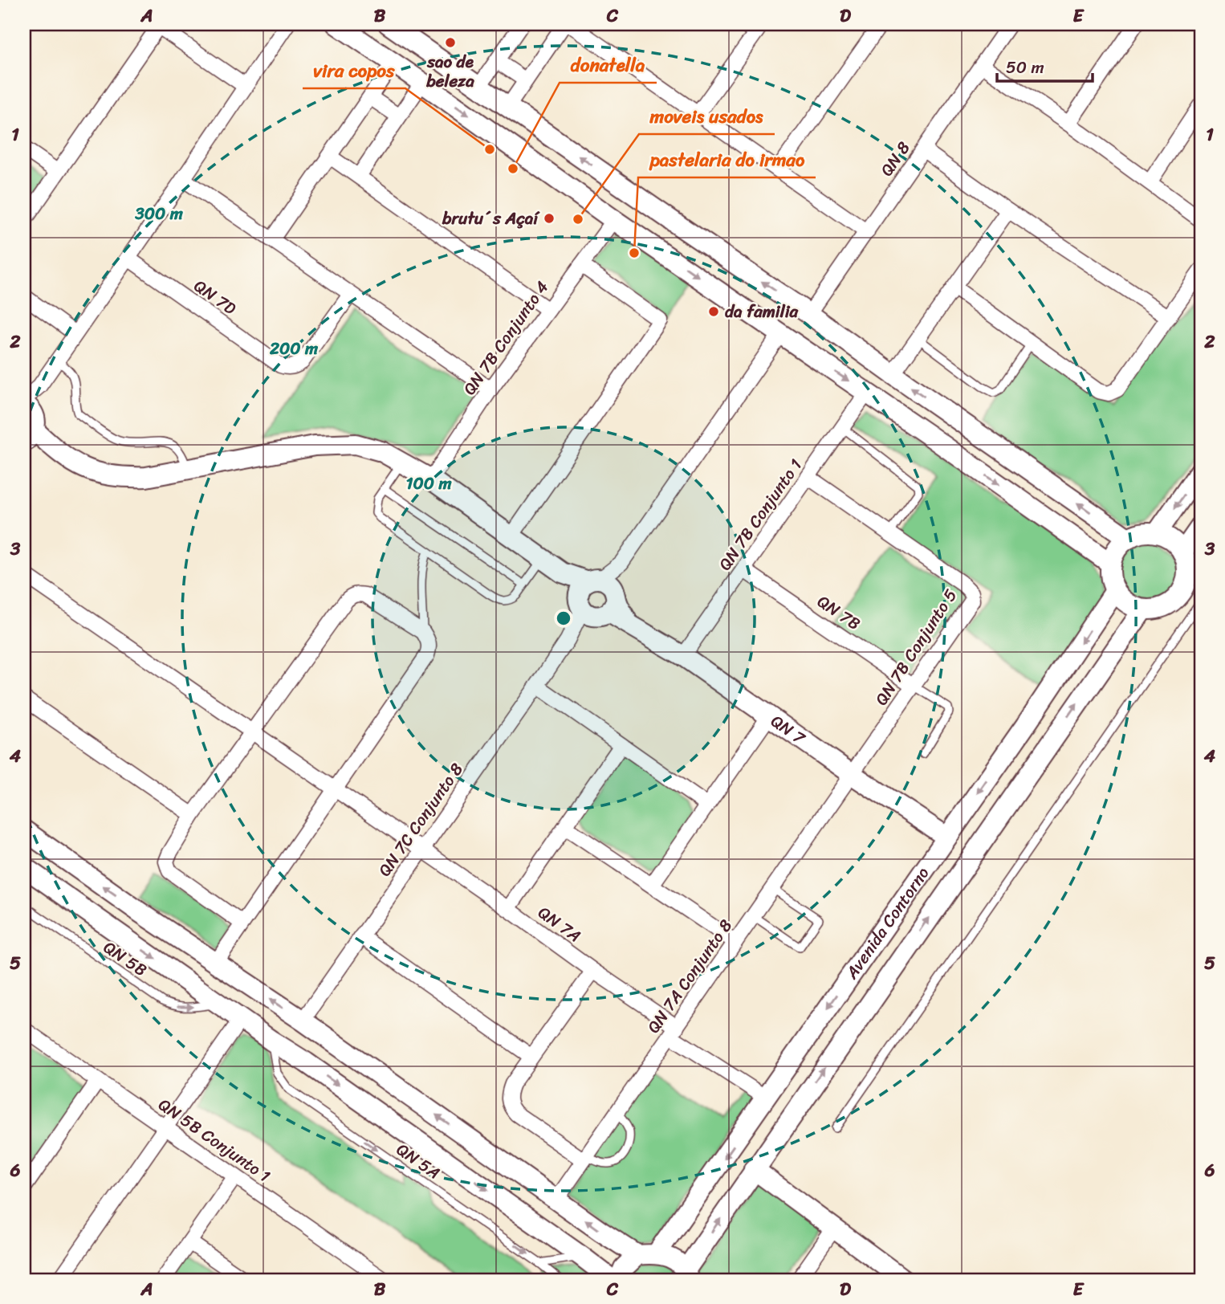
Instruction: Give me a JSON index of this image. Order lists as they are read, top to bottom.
{
  "streets": {
    "main road": ["QN 7", "Avenida Contorno"],
    "street": [
      "QN 8",
      "QN 7D",
      "QN 7B Conjunto 4",
      "QN 7B Conjunto 1",
      "QN 7B",
      "QN 7B Conjunto 5",
      "QN 7C Conjunto 8",
      "QN 7A",
      "QN 7A Conjunto 8",
      "QN 5B Conjunto 1"
    ],
    "lane": ["QN 5B", "QN 5A"]
  },
  "crossings": [
    ["QN 7B Conjunto 1", "QN 7B"],
    ["QN 7B Conjunto 1", "QN 7B Conjunto 5"],
    ["QN 7B Conjunto 1", "QN 7"],
    ["QN 7B", "QN 7B Conjunto 5"],
    ["QN 7B Conjunto 5", "QN 7"],
    ["QN 7B Conjunto 5", "QN 7A Conjunto 8"],
    ["QN 7", "QN 7C Conjunto 8"],
    ["QN 7", "Avenida Contorno"],
    ["QN 7", "QN 7A Conjunto 8"],
    ["QN 7C Conjunto 8", "QN 7A"],
    ["Avenida Contorno", "QN 7A"],
    ["QN 7A", "QN 7A Conjunto 8"]
  ],
  "one_way": ["QN 5B", "QN 5A"],
  "places": [
    "sao de beleza",
    "vira copos",
    "donatella",
    "brutu´s Açaí",
    "moveis usados",
    "pastelaria do irmao",
    "da familia"
  ],
  "scale_bar": "50 m",
  "grid": {
    "columns": [
      "A",
      "B",
      "C",
      "D",
      "E"
    ],
    "rows": [
      "1",
      "2",
      "3",
      "4",
      "5",
      "6"
    ]
  },
  "rings": ["300 m", "200 m", "100 m"]
}
